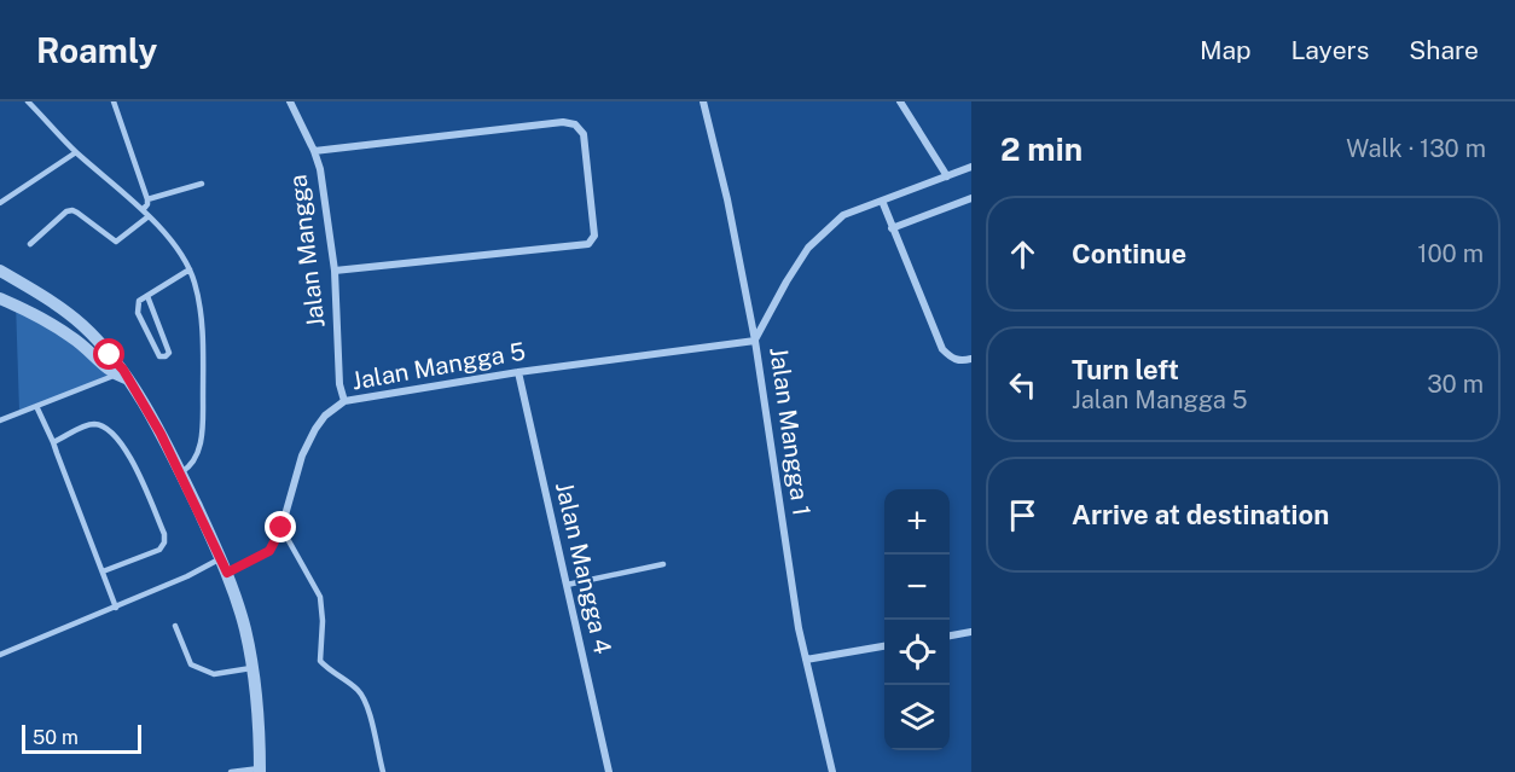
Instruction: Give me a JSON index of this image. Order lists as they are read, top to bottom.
{
  "streets": {
    "street": [
      "Jalan Mangga",
      "Jalan Mangga 5",
      "Jalan Mangga 1",
      "Jalan Mangga 4"
    ]
  },
  "crossings": [
    ["Jalan Mangga", "Jalan Mangga 5"],
    ["Jalan Mangga 5", "Jalan Mangga 1"],
    ["Jalan Mangga 5", "Jalan Mangga 4"]
  ],
  "scale_bar": "50 m",
  "page": {
    "header": "Roamly",
    "nav": ["Map", "Layers", "Share"],
    "heading": ["2 min", "Walk · 130 m"],
    "list": [
      ["Continue", "100 m"],
      ["Turn left", "Jalan Mangga 5", "30 m"],
      "Arrive at destination"
    ],
    "map_buttons": ["+", "−"],
    "scale": "50 m"
  }
}
